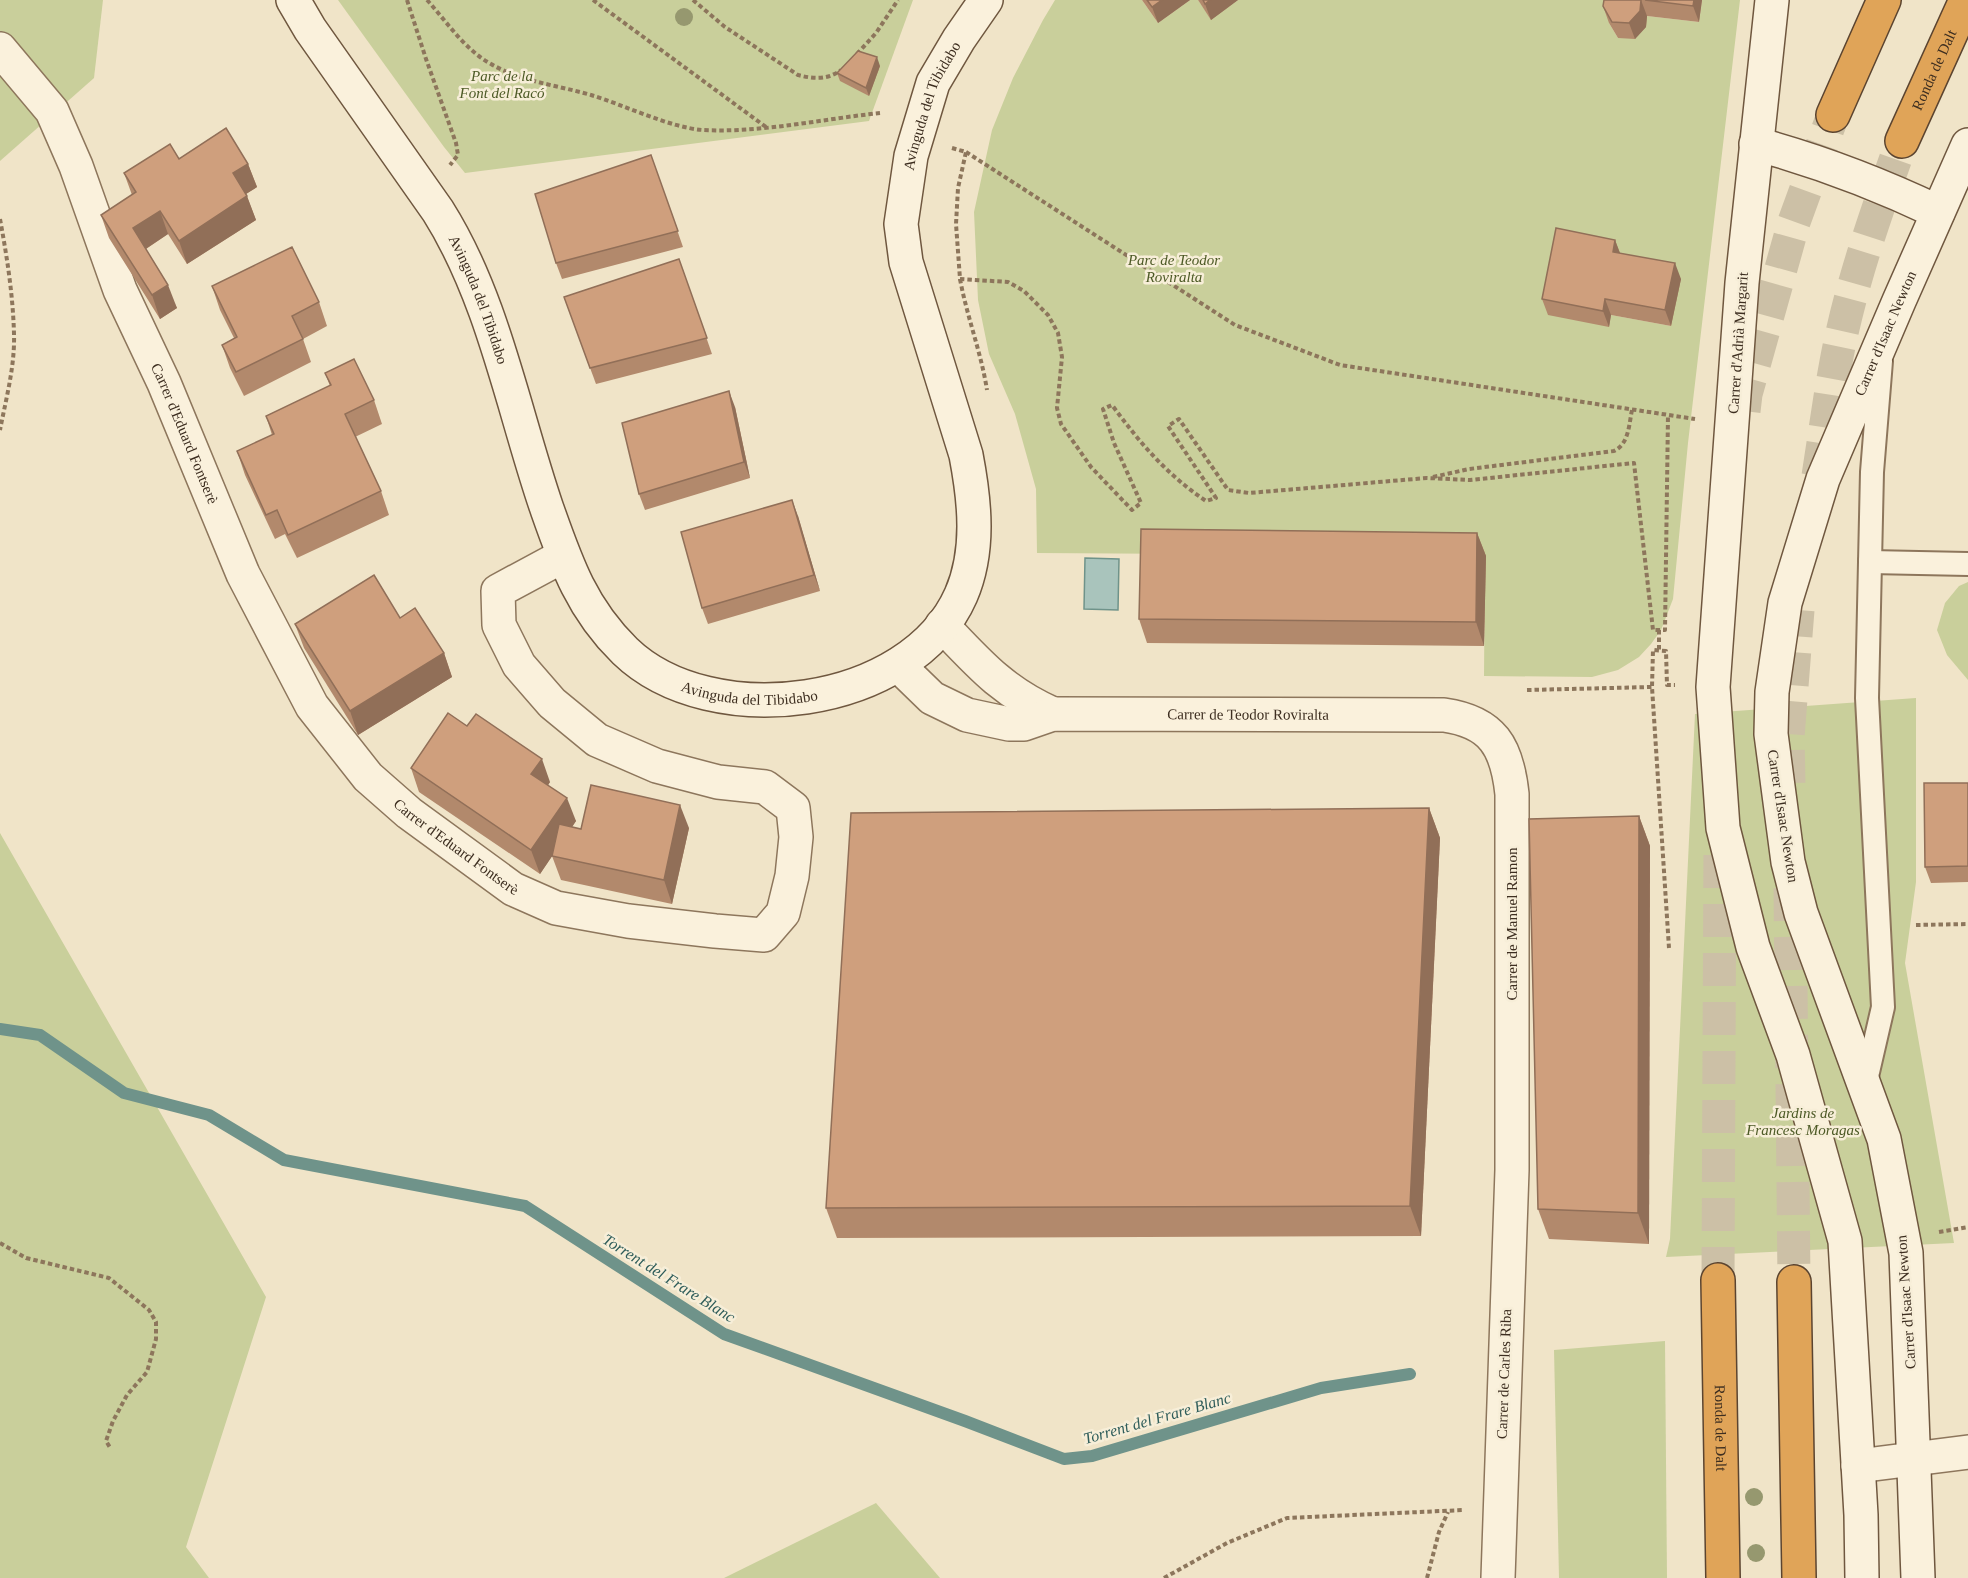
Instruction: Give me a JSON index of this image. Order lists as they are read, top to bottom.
{
  "streets": {
    "highway": ["Ronda de Dalt"],
    "street": [
      "Avinguda del Tibidabo",
      "Carrer d'Isaac Newton",
      "Carrer d'Adrià Margarit",
      "Carrer d'Eduard Fontserè",
      "Carrer de Teodor Roviralta",
      "Carrer de Manuel Ramon",
      "Carrer de Carles Riba"
    ]
  },
  "crossings": [
    ["Avinguda del Tibidabo", "Carrer d'Eduard Fontserè"],
    ["Avinguda del Tibidabo", "Carrer de Teodor Roviralta"],
    ["Carrer de Teodor Roviralta", "Carrer de Manuel Ramon"],
    ["Carrer de Manuel Ramon", "Carrer de Carles Riba"]
  ],
  "water": ["Torrent del Frare Blanc"],
  "parks": ["Parc de la Font del Racó", "Parc de Teodor Roviralta", "Jardins de Francesc Moragas"]
}
